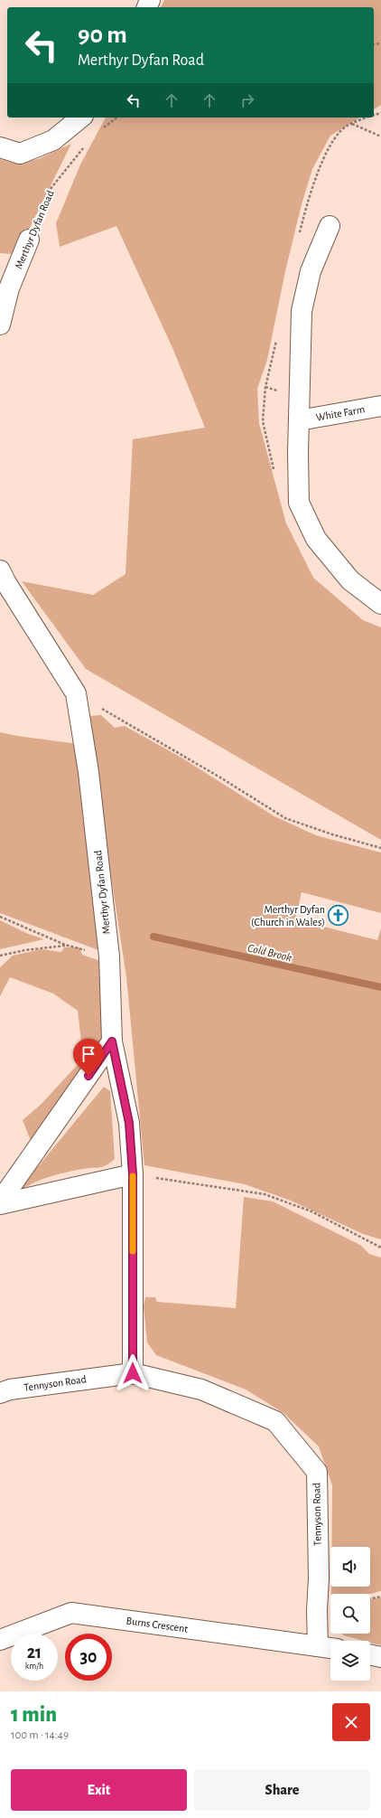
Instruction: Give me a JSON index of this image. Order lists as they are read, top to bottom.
{
  "streets": {
    "street": [
      "Merthyr Dyfan Road",
      "White Farm",
      "Tennyson Road",
      "Burns Crescent"
    ]
  },
  "crossings": [
    ["Tennyson Road", "Burns Crescent"]
  ],
  "water": ["Cold Brook"],
  "places": {
    "church": ["Merthyr Dyfan (Church in Wales)"]
  },
  "page": {
    "turn": ["90 m", "Merthyr Dyfan Road"],
    "speed": "21 km/h",
    "limit": "30",
    "heading": ["1 min", "100 m · 14:49"],
    "buttons": ["Exit", "Share"]
  }
}
